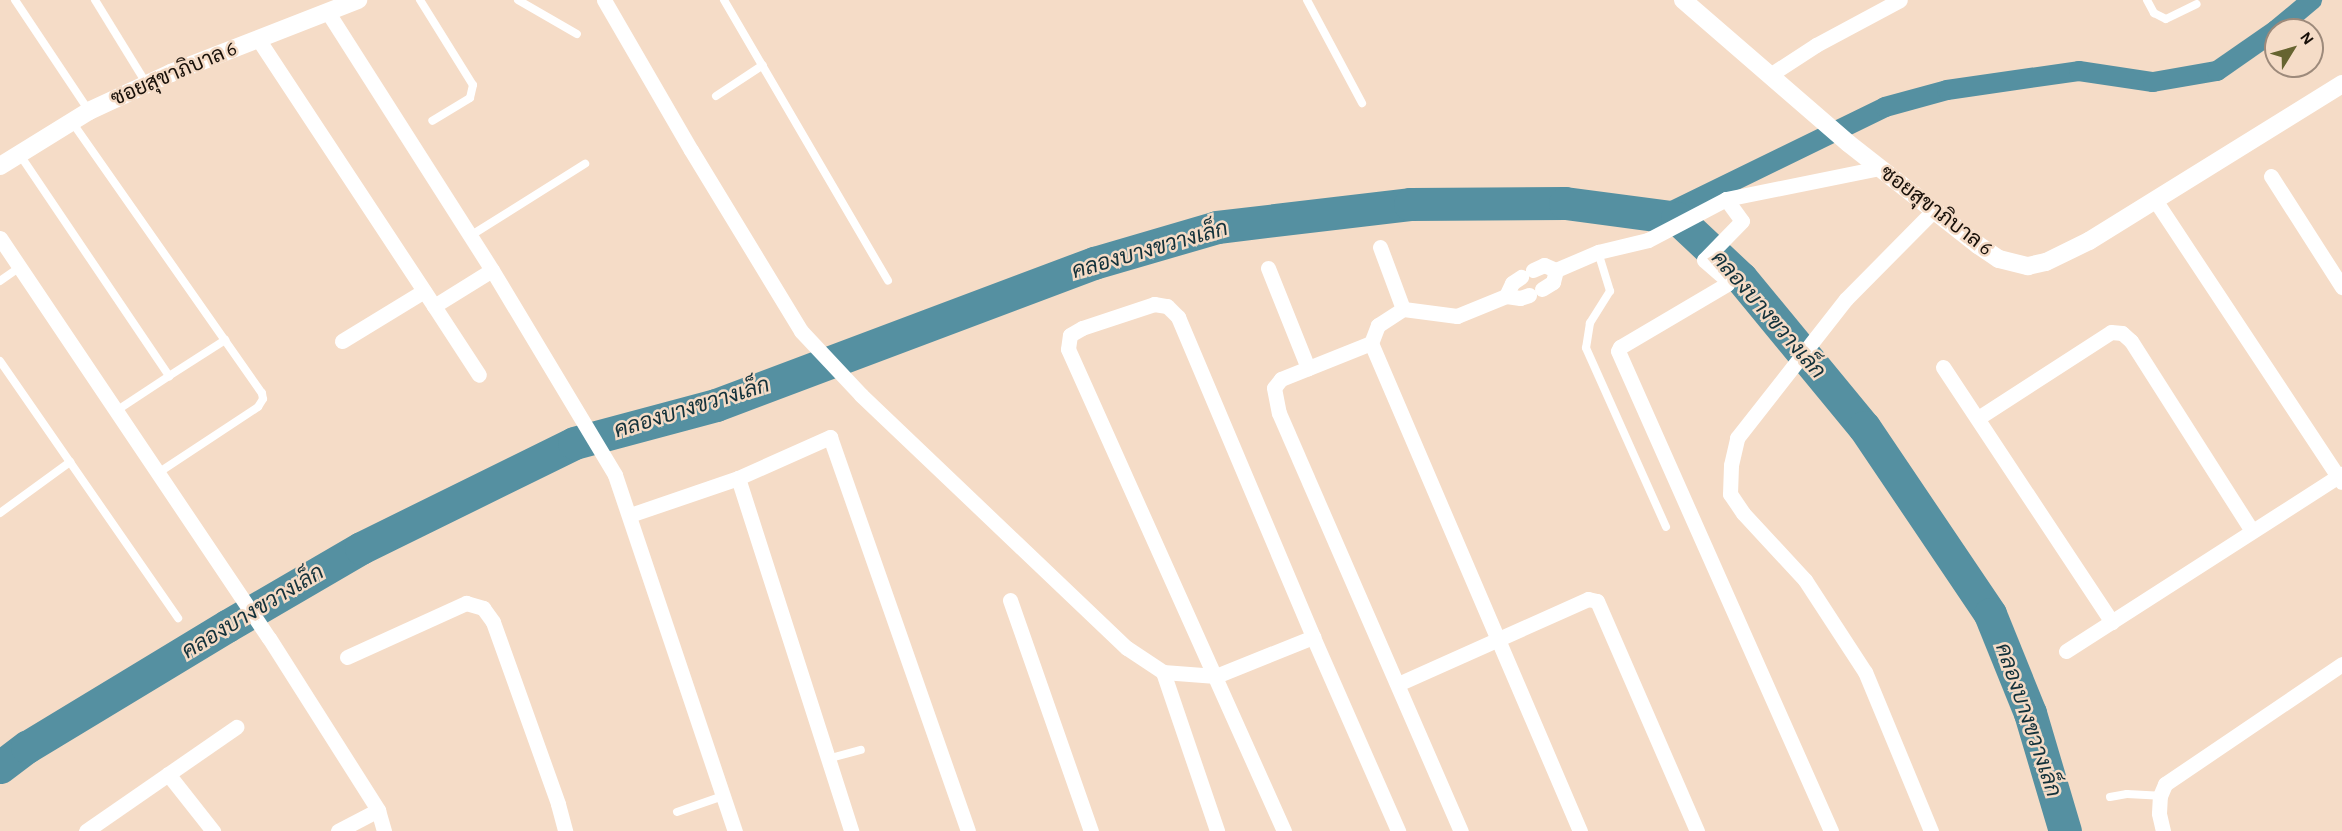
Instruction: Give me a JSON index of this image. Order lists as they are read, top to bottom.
{
  "streets": {
    "street": ["ซอยสุขาภิบาล 6"]
  },
  "water": ["คลองบางขวางเล็ก"],
  "north": "top right"
}
